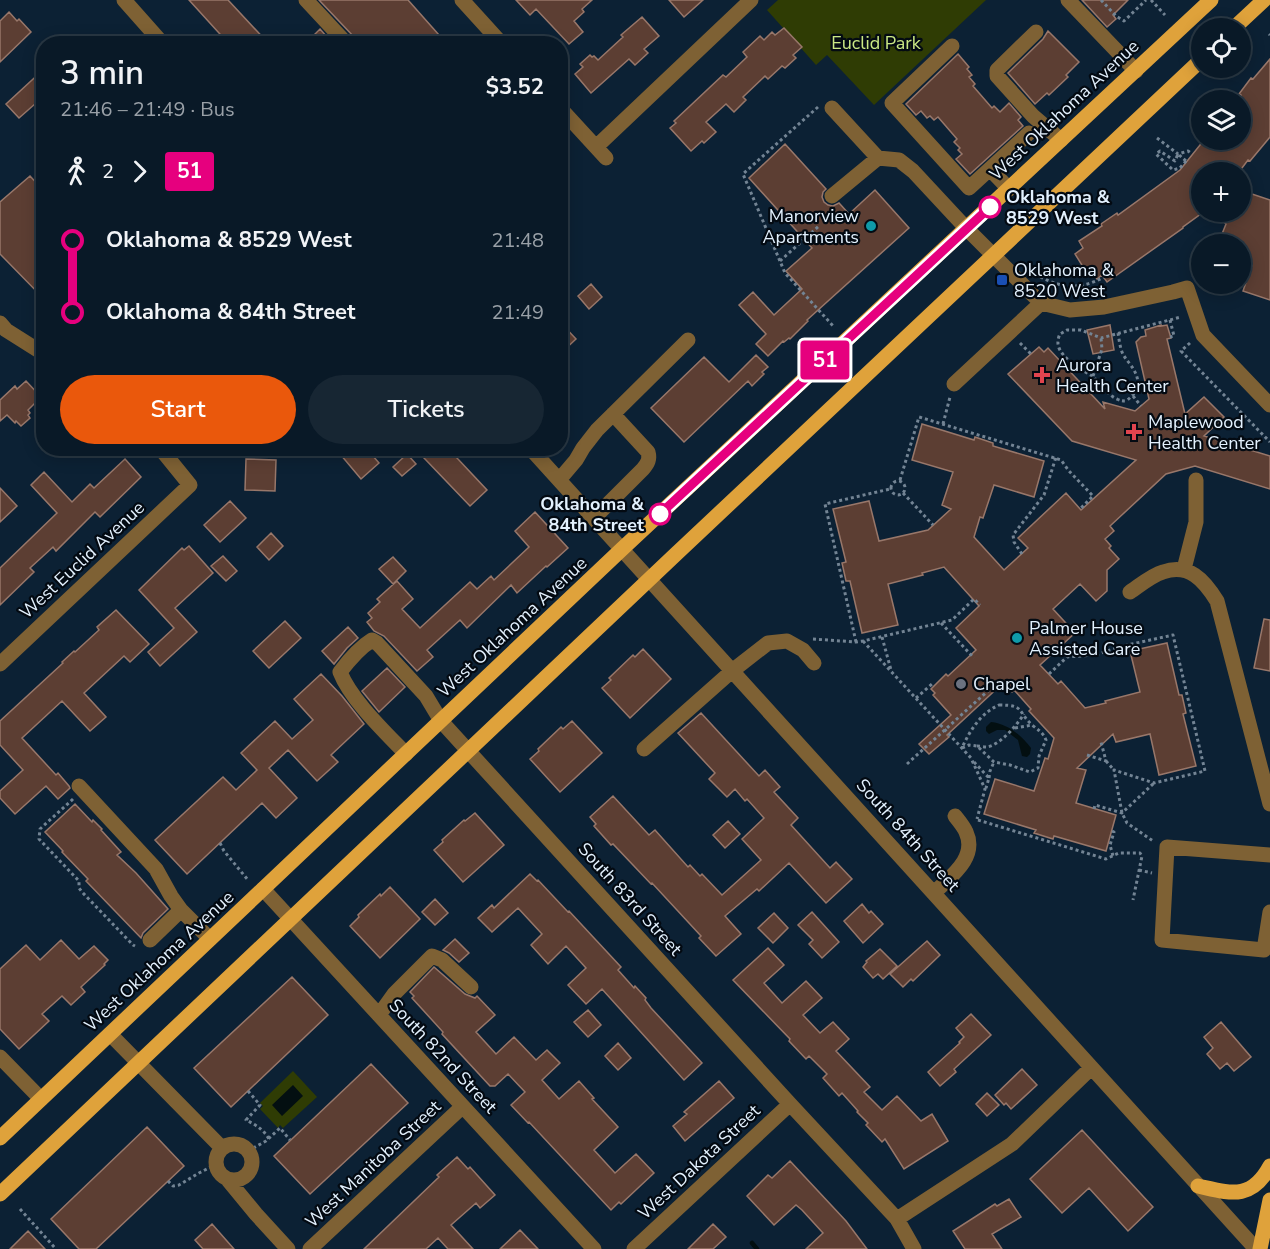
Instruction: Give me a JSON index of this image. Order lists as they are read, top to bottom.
{
  "streets": {
    "main road": ["West Oklahoma Avenue"],
    "street": [
      "West Euclid Avenue",
      "South 84th Street",
      "South 83rd Street",
      "South 82nd Street",
      "West Dakota Street",
      "West Manitoba Street"
    ]
  },
  "crossings": [
    ["West Oklahoma Avenue", "South 84th Street"],
    ["West Oklahoma Avenue", "South 83rd Street"],
    ["West Oklahoma Avenue", "South 82nd Street"],
    ["South 83rd Street", "West Dakota Street"],
    ["South 82nd Street", "West Manitoba Street"]
  ],
  "parks": ["Euclid Park"],
  "places": {
    "other": [
      "Oklahoma & 8529 West",
      "Manorview Apartments",
      "Oklahoma & 84th Street",
      "Palmer House Assisted Care",
      "Chapel"
    ],
    "transit": ["Oklahoma & 8520 West"],
    "health": ["Aurora Health Center", "Maplewood Health Center"]
  },
  "lines": ["bus line 51"],
  "page": {
    "on_map": "51",
    "map_buttons": ["+", "−"],
    "heading": ["3 min", "21:46 – 21:49 · Bus", "$3.52"],
    "legs": ["2", "51"],
    "list": [
      {
        "name": "Oklahoma & 8529 West",
        "value": "21:48"
      },
      {
        "name": "Oklahoma & 84th Street",
        "value": "21:49"
      }
    ],
    "buttons": ["Start", "Tickets"]
  }
}
